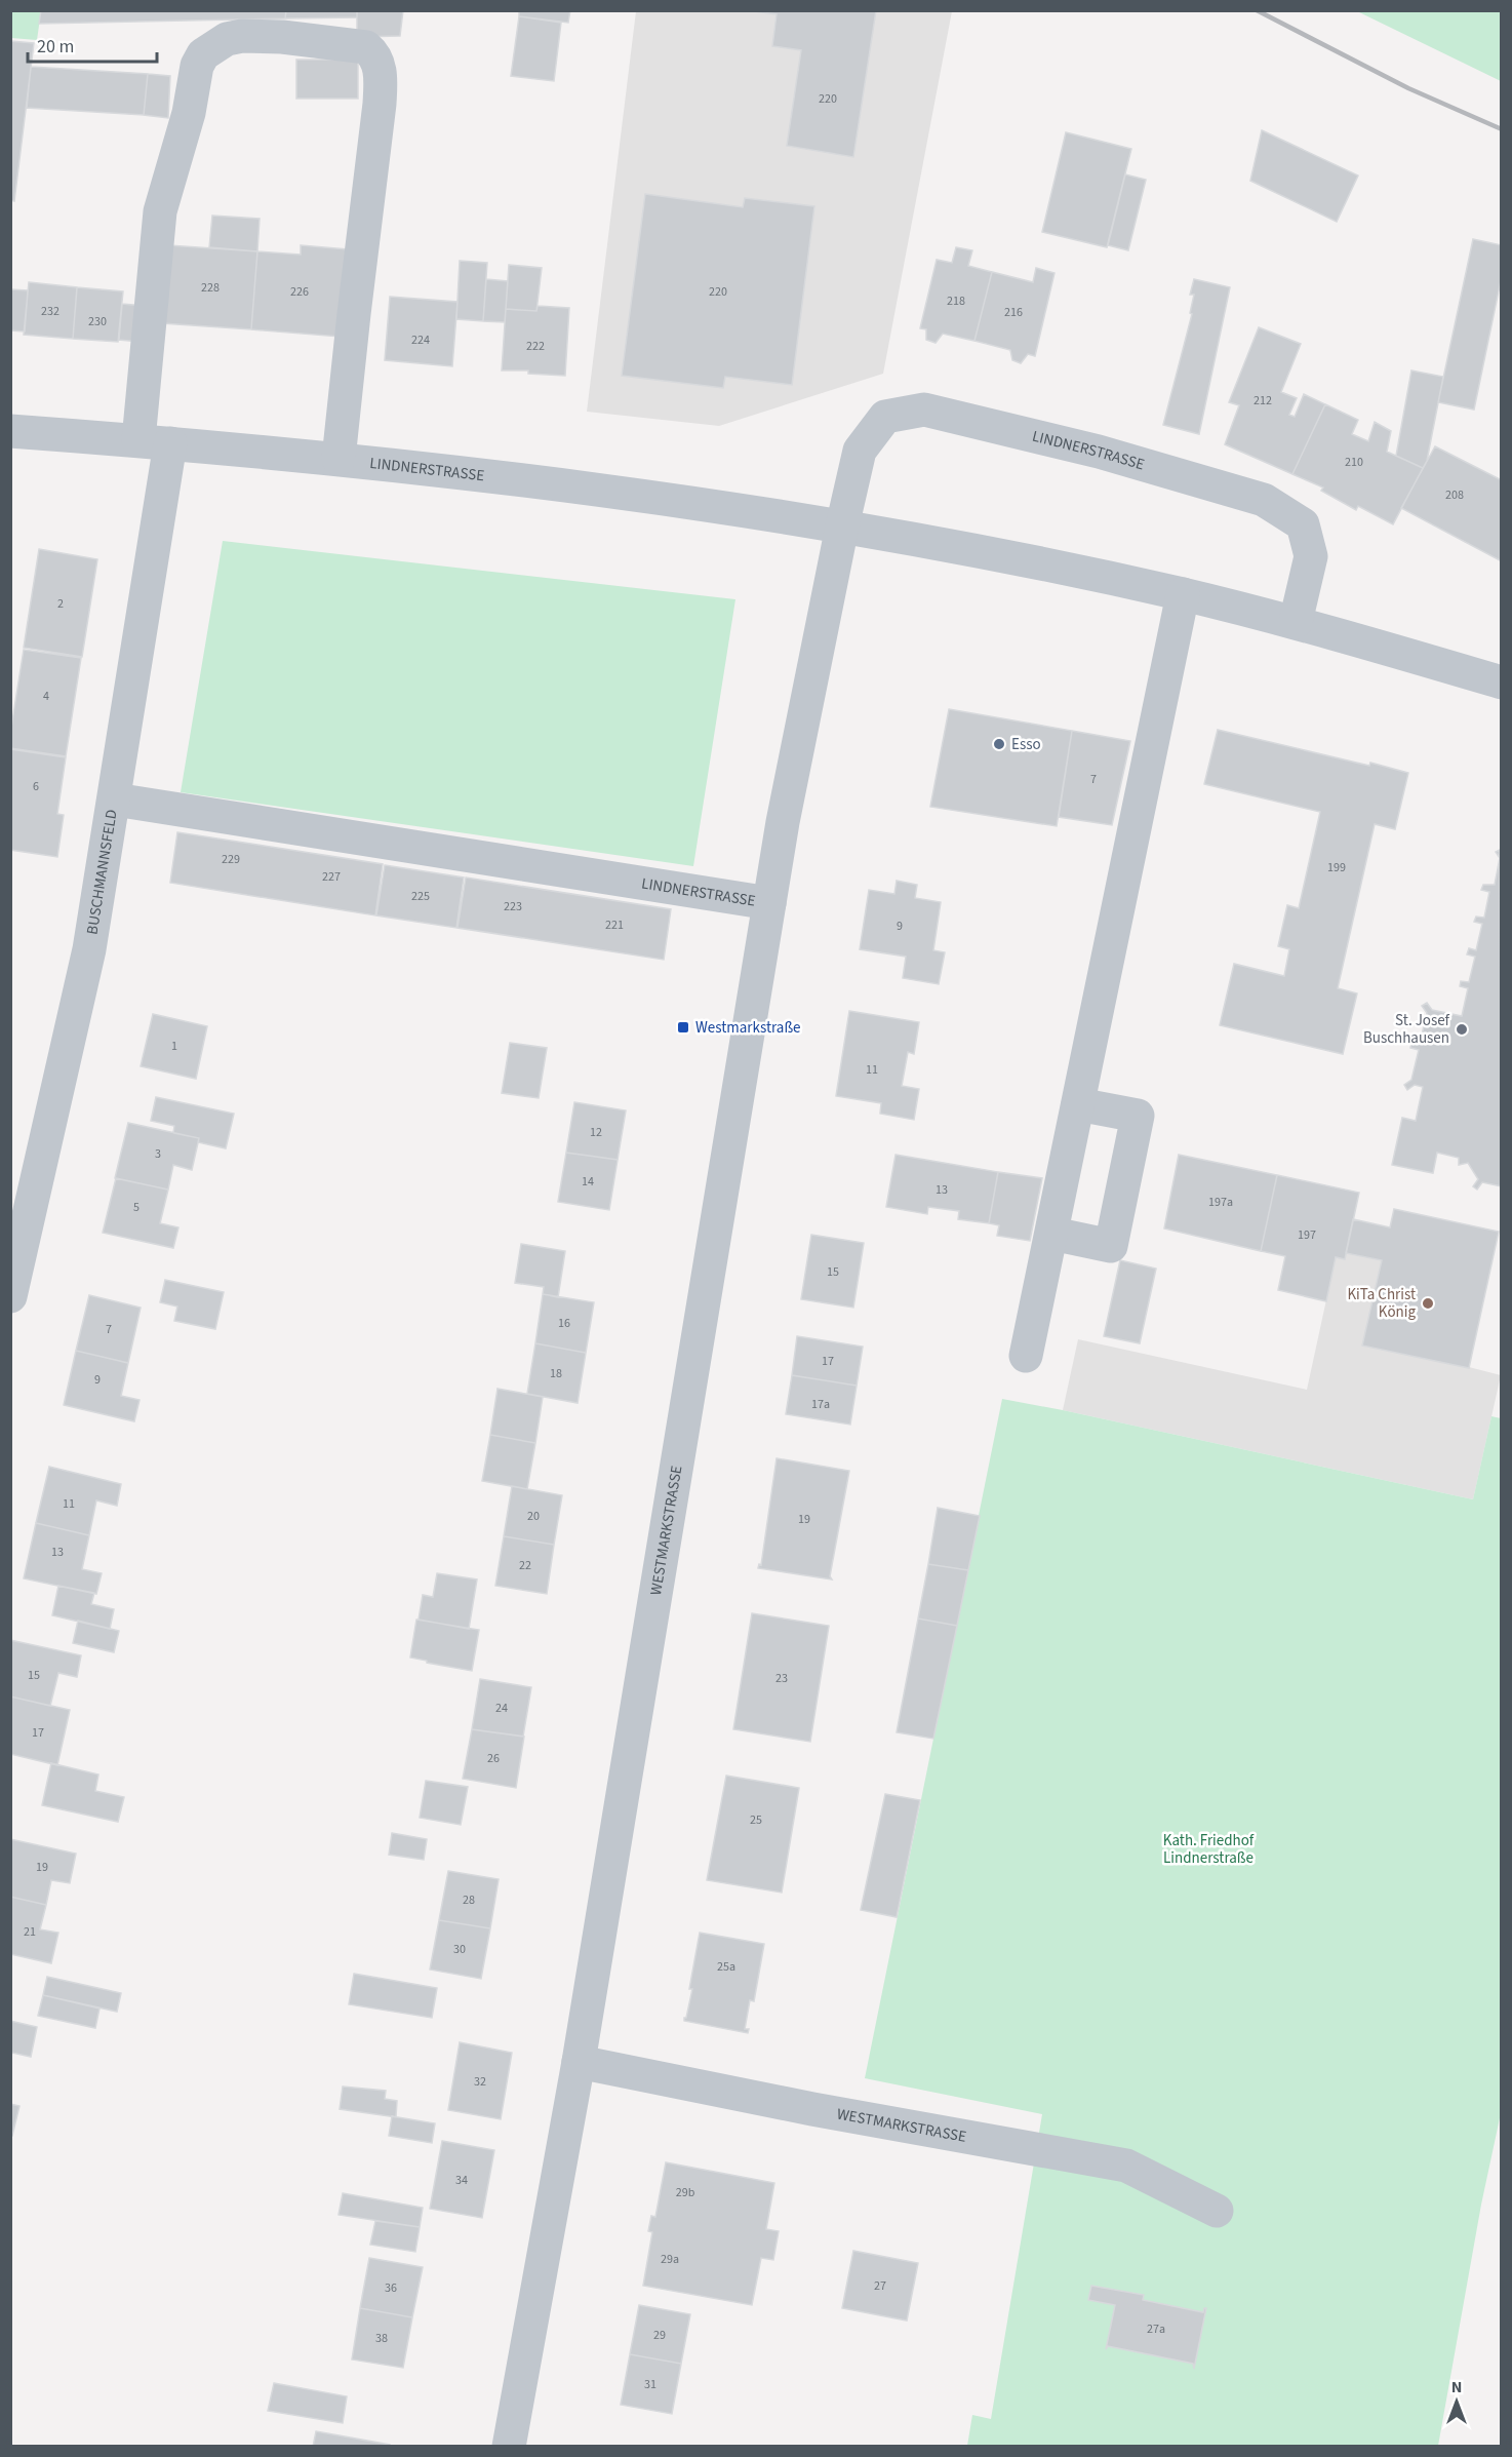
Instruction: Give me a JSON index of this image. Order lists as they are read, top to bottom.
{
  "streets": {
    "street": ["LINDNERSTRASSE", "BUSCHMANNSFELD", "WESTMARKSTRASSE"]
  },
  "crossings": [
    ["LINDNERSTRASSE", "BUSCHMANNSFELD"],
    ["LINDNERSTRASSE", "WESTMARKSTRASSE"]
  ],
  "parks": ["Kath. Friedhof Lindnerstraße"],
  "places": {
    "other": ["Esso", "St. Josef Buschhausen", "KiTa Christ König"],
    "transit": ["Westmarkstraße"]
  },
  "house_numbers": [
    "220",
    "228",
    "226",
    "220",
    "218",
    "232",
    "216",
    "230",
    "224",
    "222",
    "212",
    "210",
    "208",
    "2",
    "4",
    "7",
    "6",
    "229",
    "199",
    "227",
    "225",
    "223",
    "221",
    "9",
    "1",
    "11",
    "12",
    "3",
    "14",
    "13",
    "197a",
    "5",
    "197",
    "15",
    "16",
    "7",
    "17",
    "18",
    "9",
    "17a",
    "11",
    "20",
    "19",
    "13",
    "22",
    "15",
    "23",
    "24",
    "17",
    "26",
    "25",
    "19",
    "28",
    "21",
    "30",
    "25a",
    "32",
    "34",
    "29b",
    "29a",
    "27",
    "36",
    "27a",
    "29",
    "38",
    "31"
  ],
  "scale_bar": "20 m",
  "north": "top"
}
